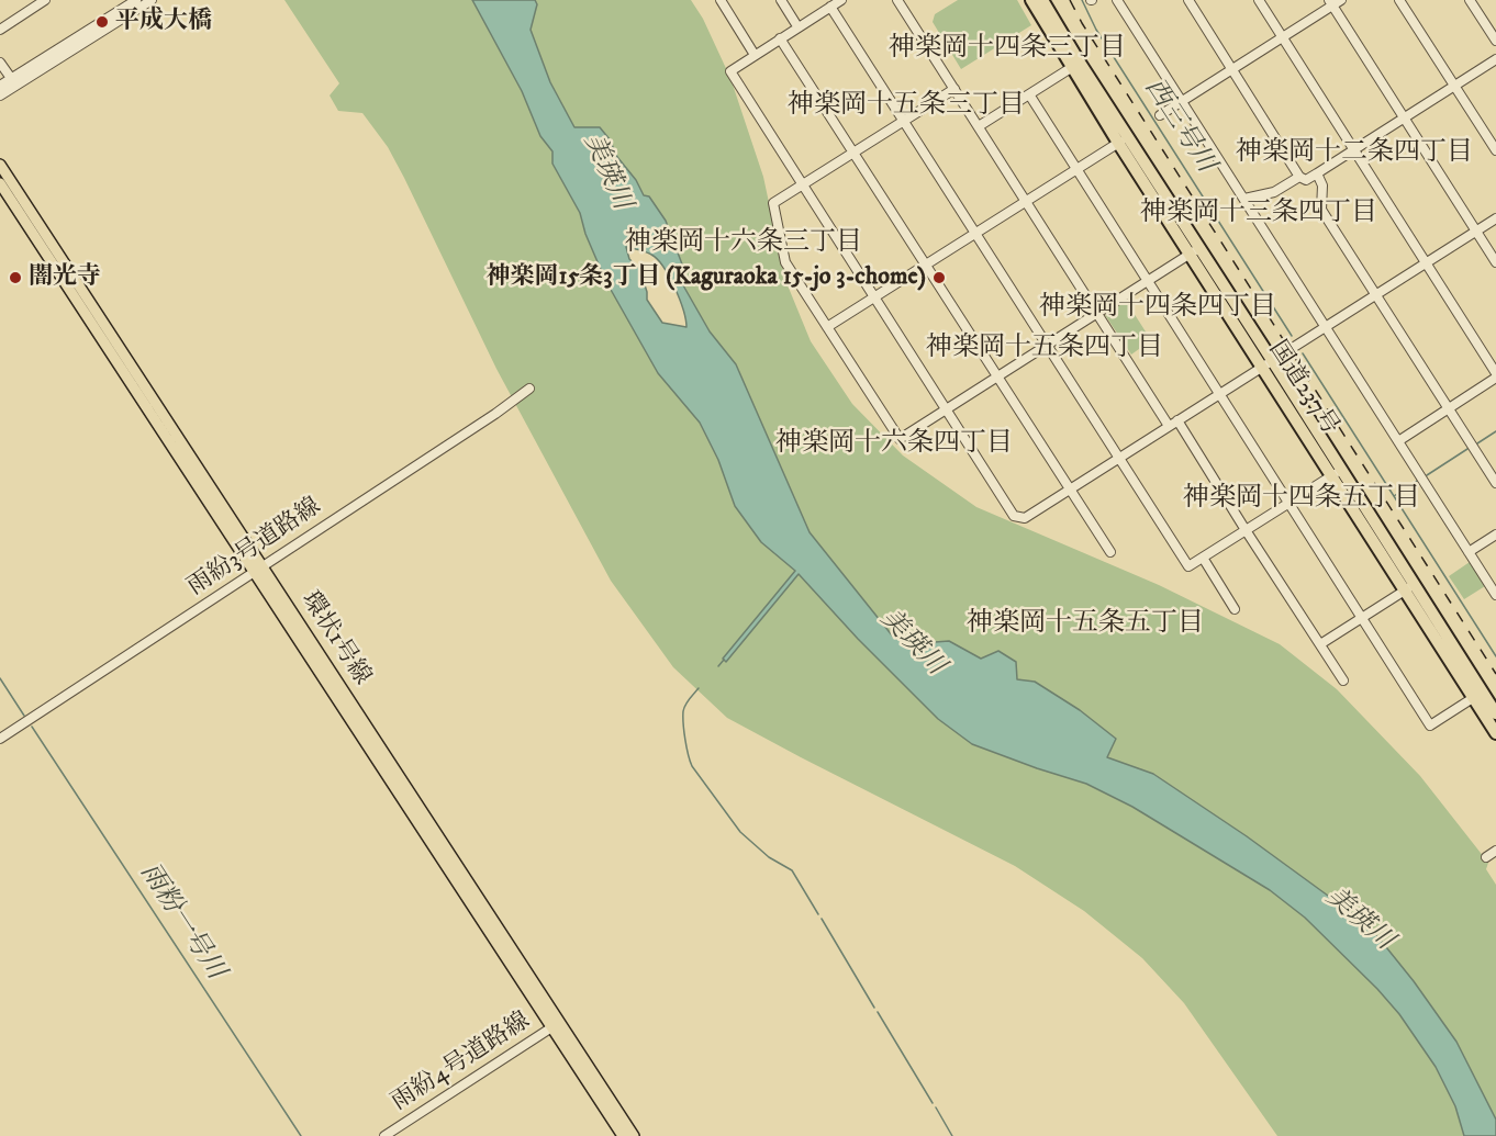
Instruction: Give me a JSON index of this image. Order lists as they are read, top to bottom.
{
  "streets": {
    "highway": ["国道237号"],
    "main road": ["環状1号線"],
    "street": ["雨紛3号道路線", "雨紛4号道路線"]
  },
  "crossings": [
    ["雨紛3号道路線", "環状1号線"],
    ["環状1号線", "雨紛4号道路線"]
  ],
  "districts": [
    "神楽岡十四条三丁目",
    "神楽岡十五条三丁目",
    "神楽岡十二条四丁目",
    "神楽岡十三条四丁目",
    "神楽岡十六条三丁目",
    "神楽岡十四条四丁目",
    "神楽岡十五条四丁目",
    "神楽岡十六条四丁目",
    "神楽岡十四条五丁目",
    "神楽岡十五条五丁目"
  ],
  "water": ["西三号川", "美瑛川", "雨粉一号川"],
  "places": ["平成大橋", "闇光寺", "神楽岡15条3丁目 (Kaguraoka 15-jo 3-chome)"]
}
